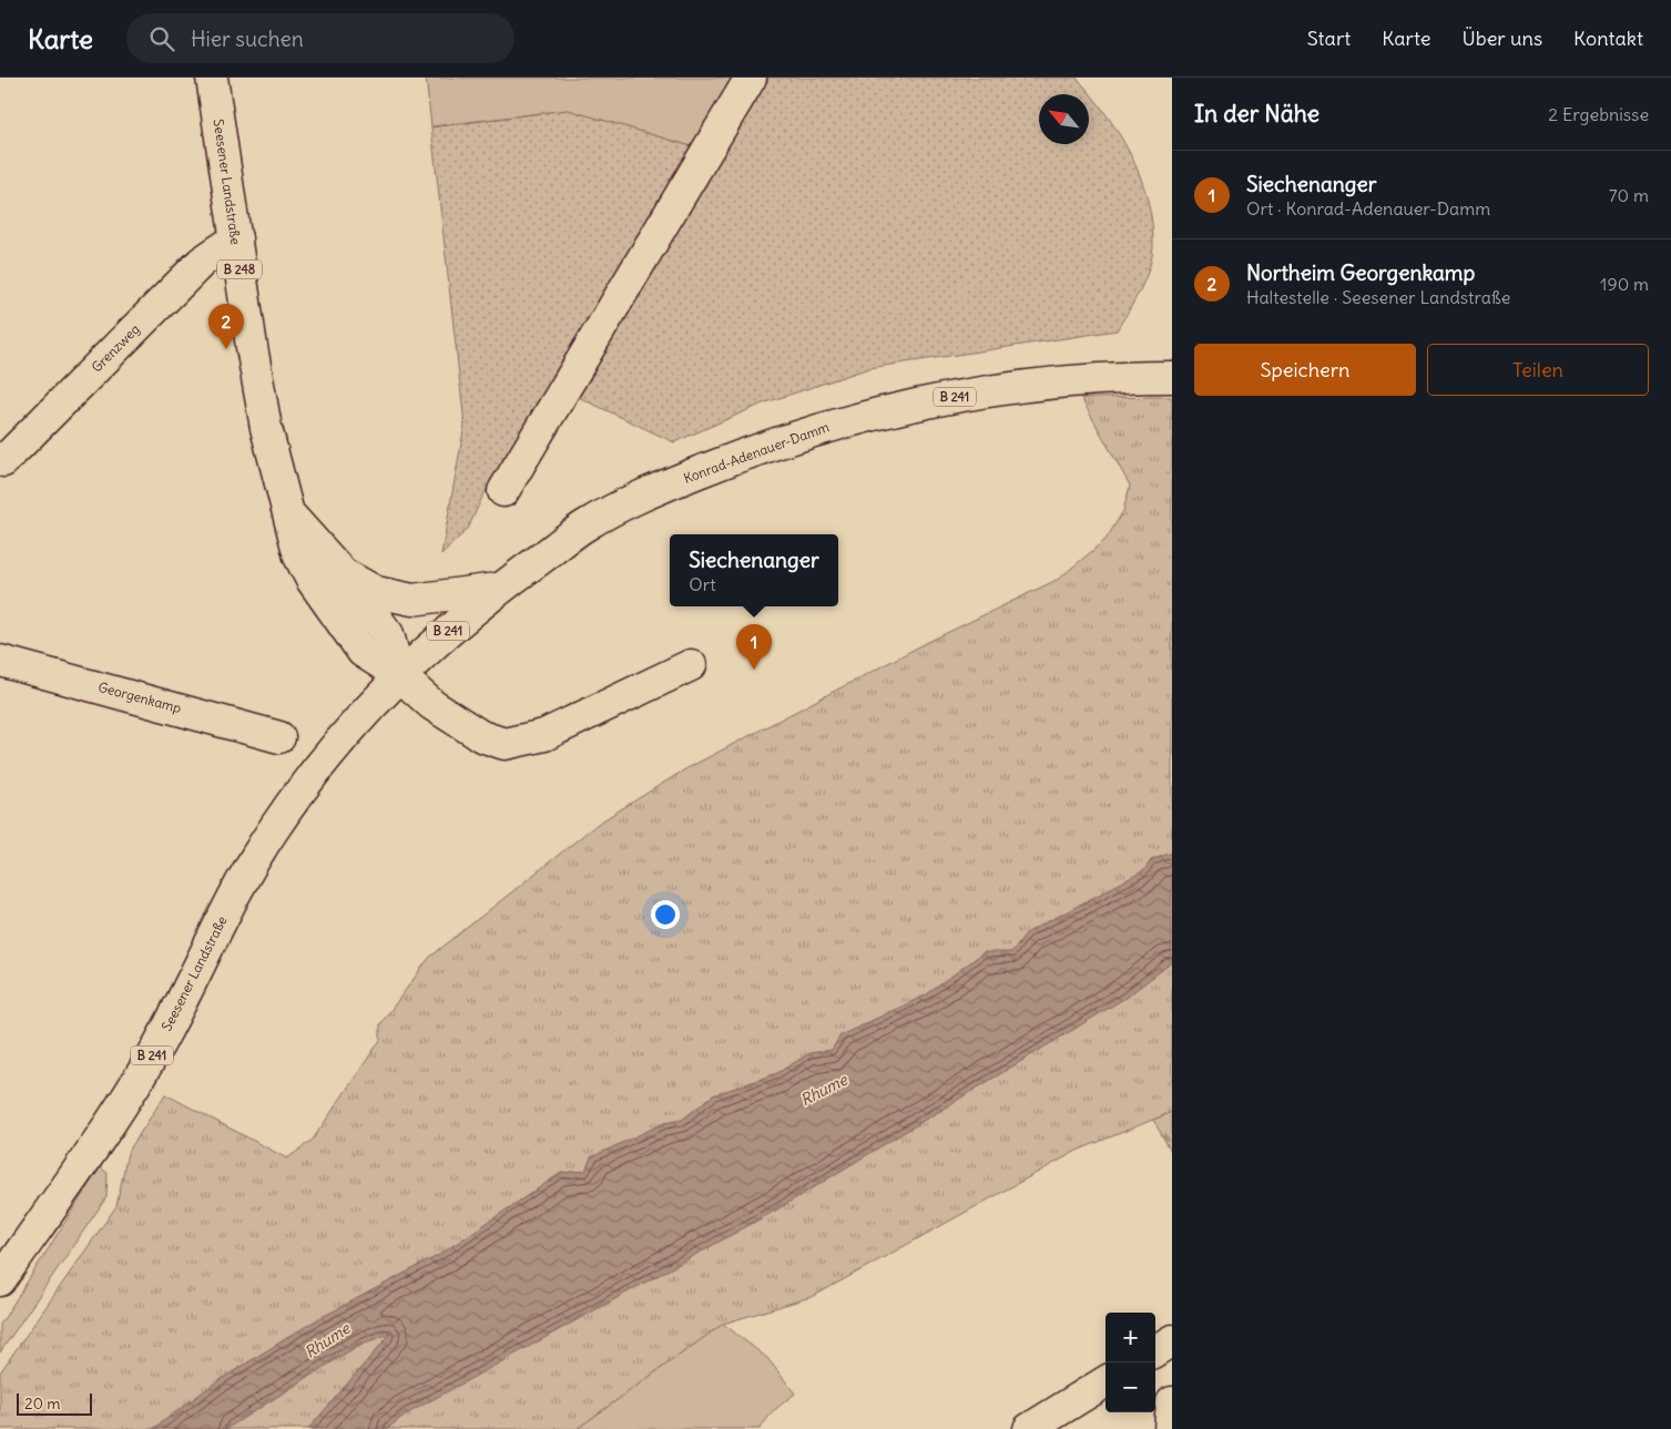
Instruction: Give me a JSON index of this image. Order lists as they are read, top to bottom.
{
  "streets": {
    "main road": [
      "Seesener Landstraße",
      "B 248",
      "Grenzweg",
      "B 241",
      "Konrad-Adenauer-Damm",
      "Georgenkamp"
    ]
  },
  "crossings": [
    ["Seesener Landstraße", "Grenzweg"],
    ["Seesener Landstraße", "Konrad-Adenauer-Damm"]
  ],
  "water": ["Rhume"],
  "scale_bar": "20 m",
  "north": "top left",
  "page": {
    "header": "Karte",
    "search": "Hier suchen",
    "nav": [
      "Start",
      "Karte",
      "Über uns",
      "Kontakt"
    ],
    "heading": ["In der Nähe", "2 Ergebnisse"],
    "list": [
      {
        "mark": "1",
        "name": "Siechenanger",
        "note": "Ort · Konrad-Adenauer-Damm",
        "value": "70 m"
      },
      {
        "mark": "2",
        "name": "Northeim Georgenkamp",
        "note": "Haltestelle · Seesener Landstraße",
        "value": "190 m"
      }
    ],
    "pins": ["2", "1"],
    "buttons": ["Speichern", "Teilen"],
    "popup": ["Siechenanger", "Ort"],
    "map_buttons": ["+", "−"],
    "scale": "20 m"
  }
}
